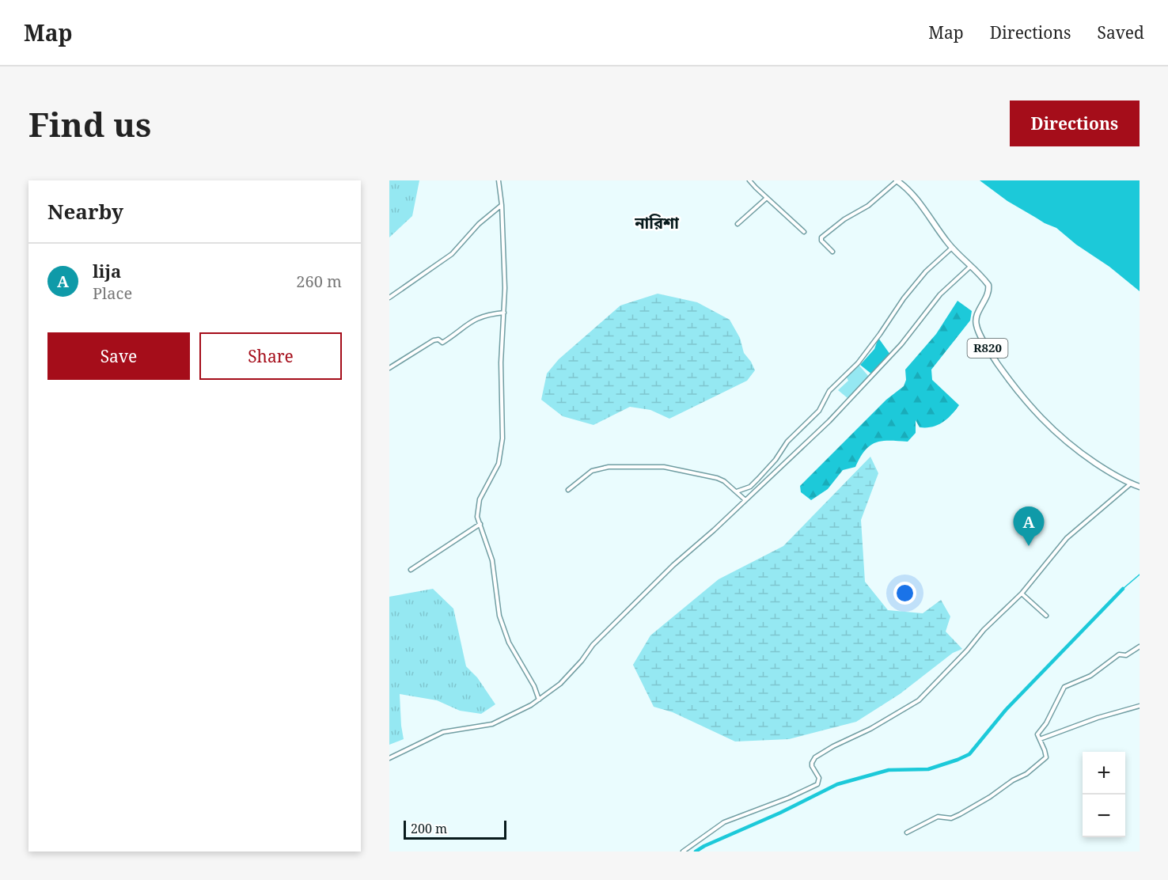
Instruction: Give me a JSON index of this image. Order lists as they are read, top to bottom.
{
  "streets": {
    "main road": ["R820"]
  },
  "districts": ["নারিশা"],
  "scale_bar": "200 m",
  "page": {
    "header": "Map",
    "nav": ["Map", "Directions", "Saved"],
    "buttons": [
      "Directions",
      ["Save", "Share"]
    ],
    "title": "Find us",
    "heading": "Nearby",
    "list": [
      {
        "mark": "A",
        "name": "lija",
        "note": "Place",
        "value": "260 m"
      }
    ],
    "pins": "A",
    "map_buttons": ["+", "−"],
    "scale": "200 m"
  }
}
